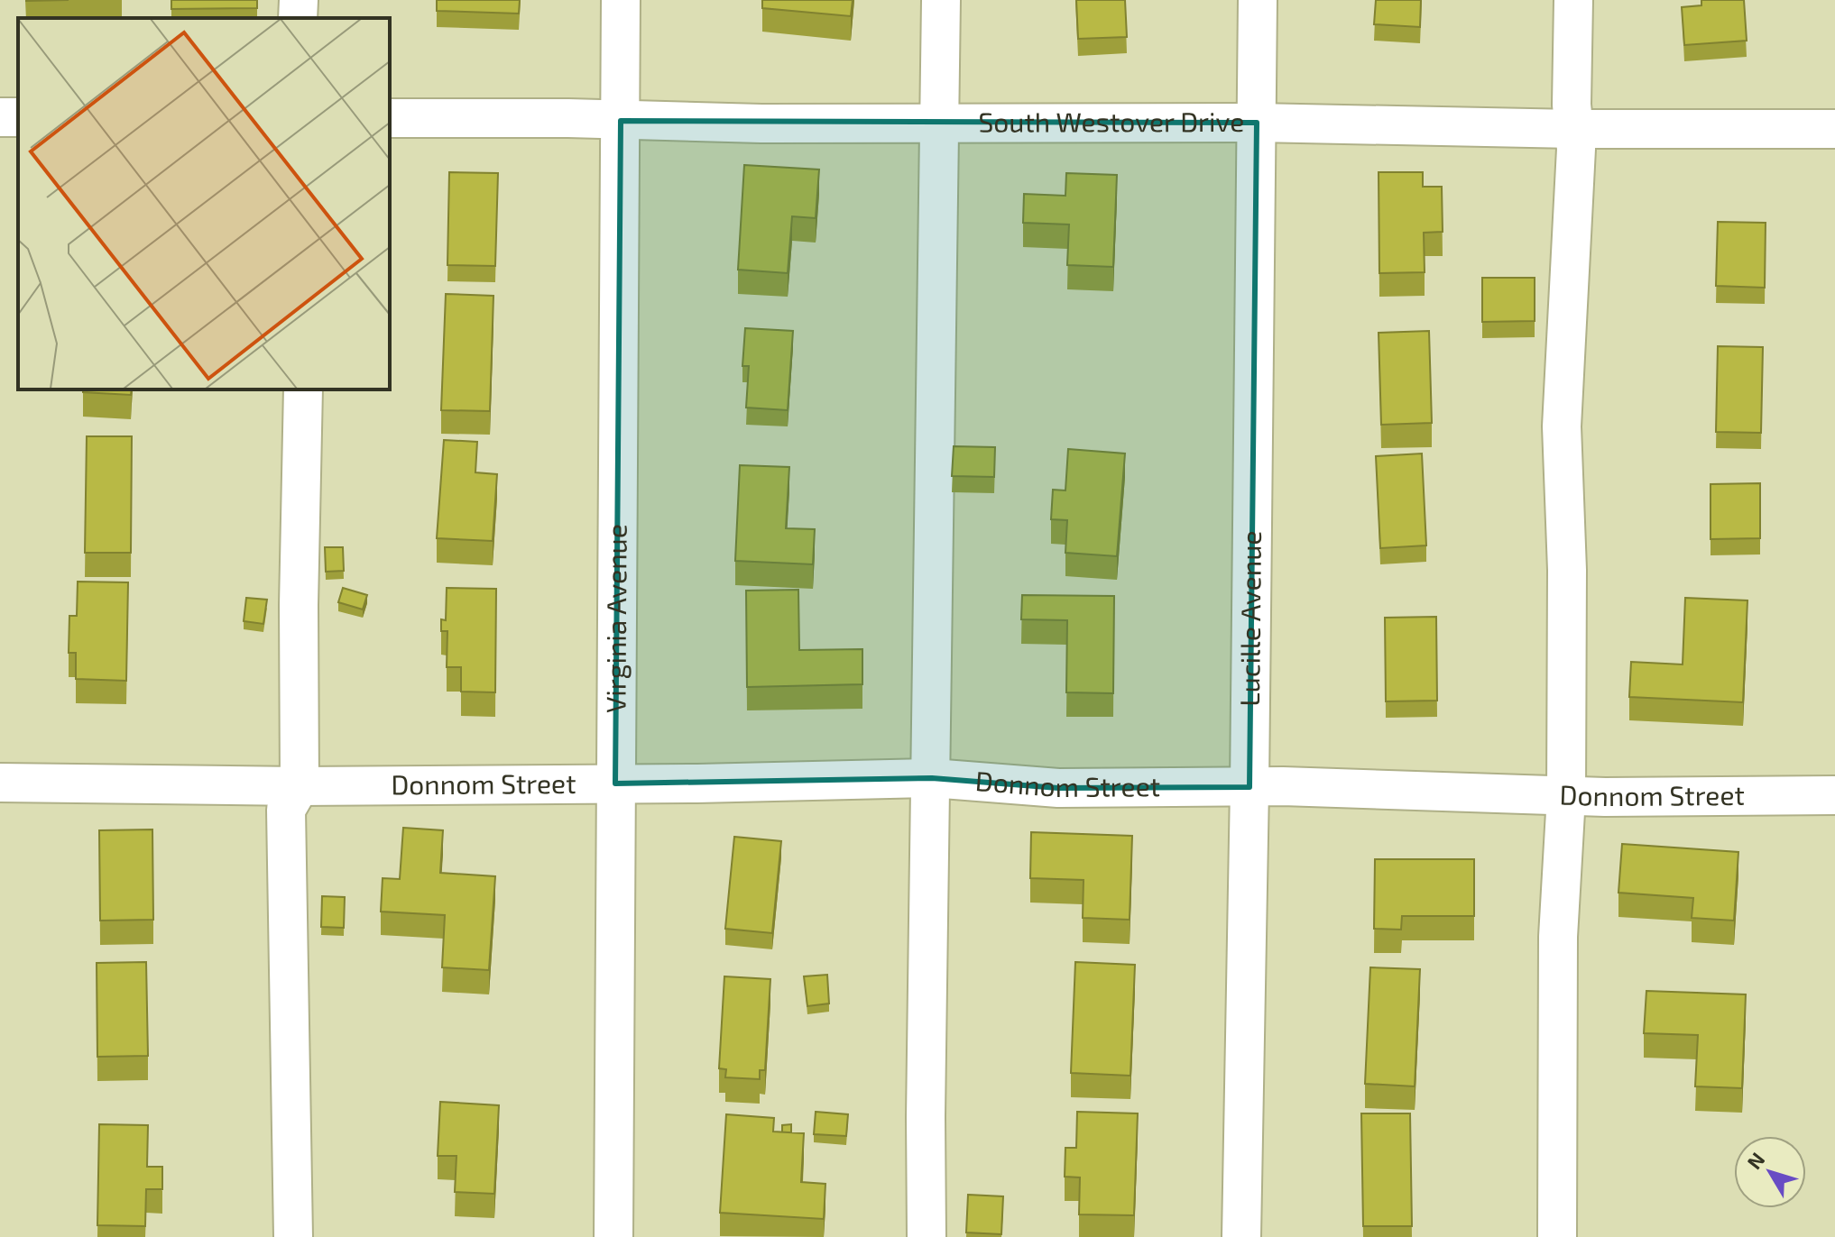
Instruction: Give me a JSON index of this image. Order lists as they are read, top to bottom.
{
  "streets": {
    "street": [
      "South Westover Drive",
      "Virginia Avenue",
      "Lucille Avenue",
      "Donnom Street"
    ]
  },
  "crossings": [
    ["South Westover Drive", "Virginia Avenue"],
    ["South Westover Drive", "Lucille Avenue"],
    ["Virginia Avenue", "Donnom Street"],
    ["Lucille Avenue", "Donnom Street"]
  ],
  "north": "top left"
}
